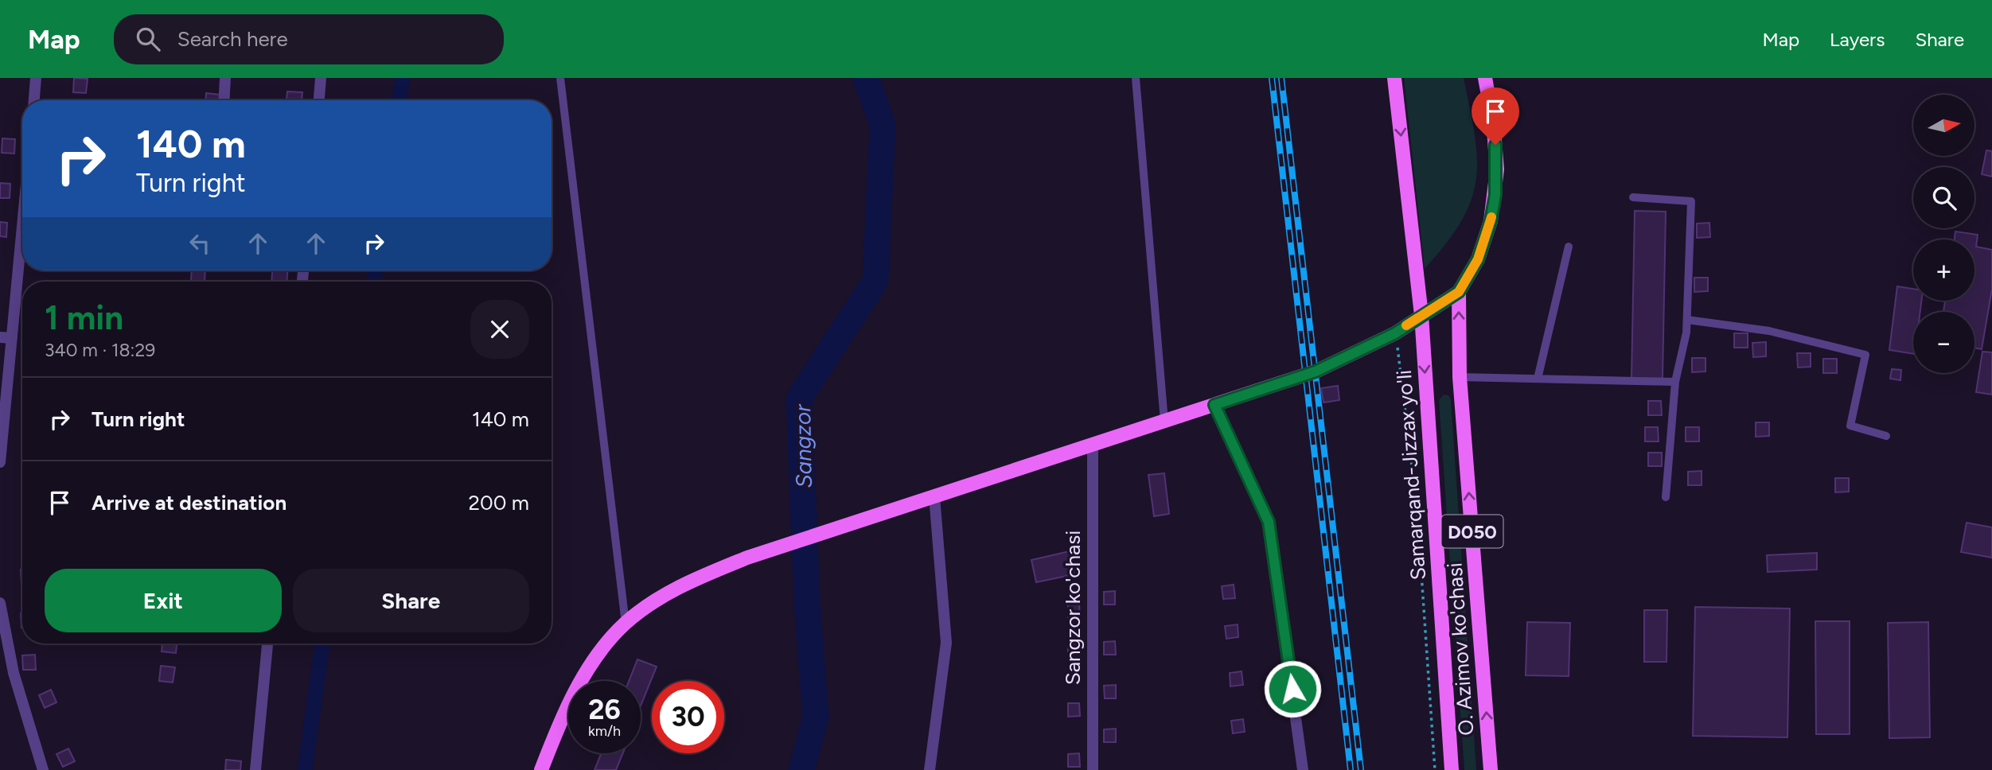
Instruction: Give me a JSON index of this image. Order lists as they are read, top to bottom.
{
  "streets": {
    "main road": ["Samarqand-Jizzax yo'li", "D050", "O. Azimov ko'chasi"],
    "street": ["Sangzor ko'chasi"]
  },
  "crossings": [
    ["D050", "O. Azimov ko'chasi"]
  ],
  "one_way": ["O. Azimov ko'chasi"],
  "water": ["Sangzor"],
  "north": "right",
  "page": {
    "header": "Map",
    "search": "Search here",
    "nav": ["Map", "Layers", "Share"],
    "map_buttons": ["+", "−"],
    "turn": ["140 m", "Turn right"],
    "heading": ["1 min", "340 m · 18:29"],
    "list": [
      {
        "name": "Turn right",
        "value": "140 m"
      },
      {
        "name": "Arrive at destination",
        "value": "200 m"
      }
    ],
    "buttons": ["Exit", "Share"],
    "speed": "26 km/h",
    "limit": "30"
  }
}
